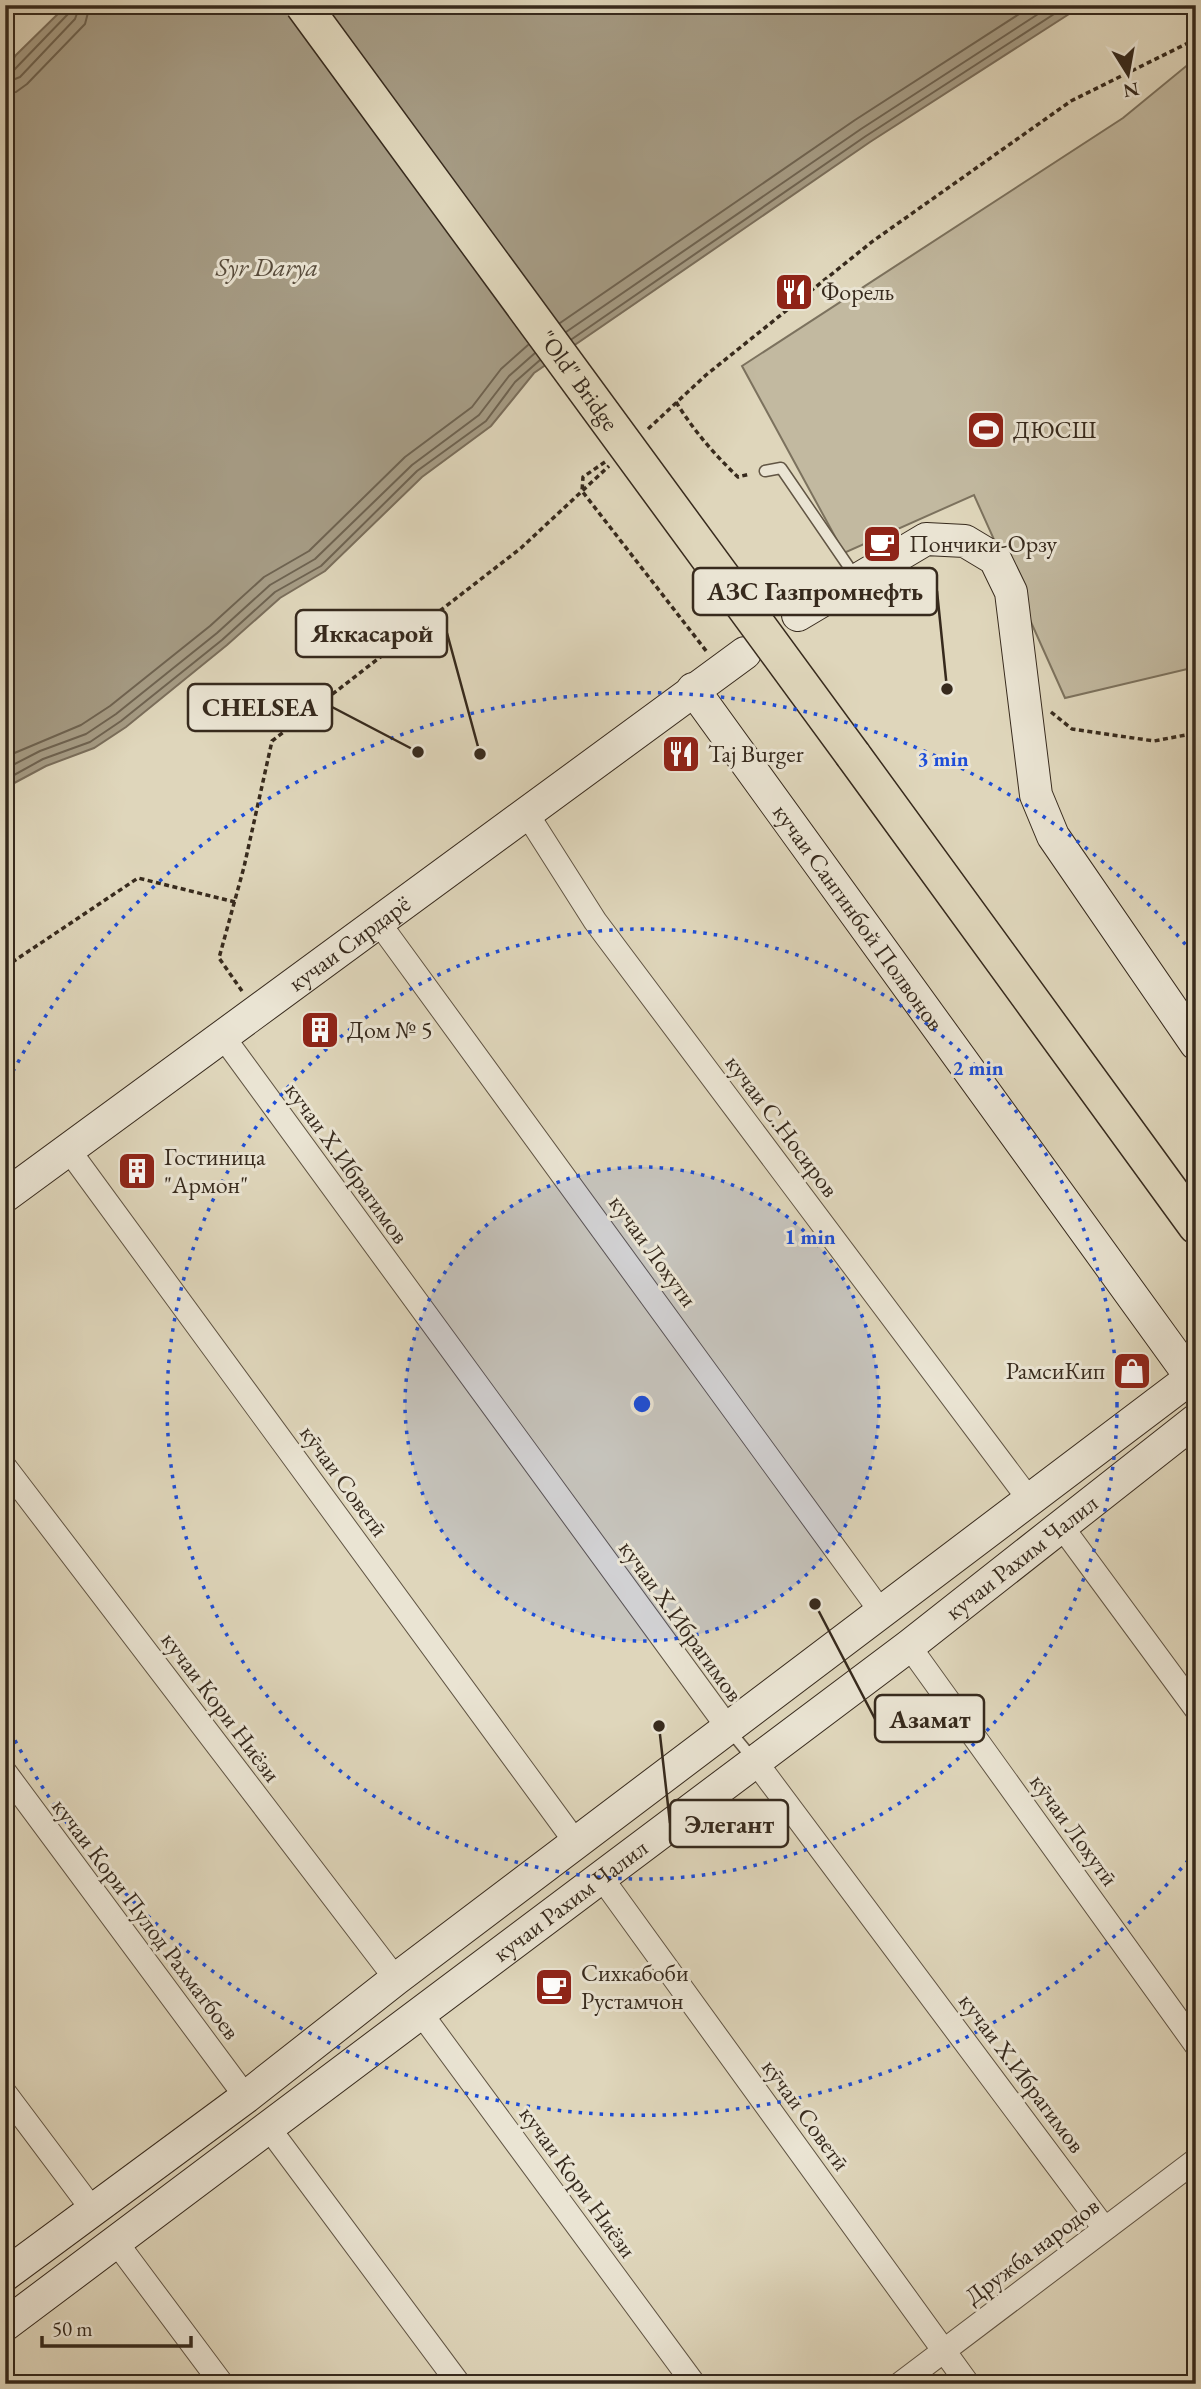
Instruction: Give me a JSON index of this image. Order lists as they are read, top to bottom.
{
  "streets": {
    "main road": [
      "\"Old\" Bridge",
      "кучаи Сангинбой Полвонов",
      "кучаи Сирдарё",
      "кучаи Рахим Чалил"
    ],
    "street": [
      "кучаи С.Носиров",
      "кучаи Х.Ибрагимов",
      "кучаи Лохути",
      "кӯчаи Советӣ",
      "кучаи Кори Ниёзи",
      "кӯчаи Лохутӣ",
      "кучаи Кори Пулод Рахматбоев",
      "Дружба народов"
    ]
  },
  "crossings": [
    ["кучаи Сангинбой Полвонов", "кучаи Сирдарё"],
    ["кучаи Сангинбой Полвонов", "кучаи Рахим Чалил"],
    ["кучаи Сирдарё", "кучаи С.Носиров"],
    ["кучаи Сирдарё", "кучаи Х.Ибрагимов"],
    ["кучаи Сирдарё", "кучаи Лохути"],
    ["кучаи Сирдарё", "кӯчаи Советӣ"],
    ["кучаи С.Носиров", "кучаи Рахим Чалил"],
    ["кучаи Х.Ибрагимов", "кучаи Рахим Чалил"],
    ["кучаи Х.Ибрагимов", "Дружба народов"],
    ["кучаи Лохути", "кучаи Рахим Чалил"],
    ["кӯчаи Советӣ", "кучаи Рахим Чалил"],
    ["кӯчаи Советӣ", "Дружба народов"],
    ["кучаи Рахим Чалил", "кучаи Кори Ниёзи"],
    ["кучаи Рахим Чалил", "кӯчаи Лохутӣ"],
    ["кучаи Рахим Чалил", "кучаи Кори Пулод Рахматбоев"]
  ],
  "water": ["Syr Darya"],
  "places": {
    "restaurant": ["Форель", "Taj Burger"],
    "sports": ["ДЮСШ"],
    "cafe": ["Пончики-Орзу", "Сихкабоби Рустамчон"],
    "other": [
      "АЗС Газпромнефть",
      "CHELSEA",
      "Яккасарой",
      "Азамат",
      "Элегант"
    ],
    "building": ["Дом № 5", "Гостиница \"Армон\""],
    "shop": ["РамсиКип"]
  },
  "scale_bar": "50 m",
  "north": "bottom",
  "rings": ["3 min", "2 min", "1 min"]
}
